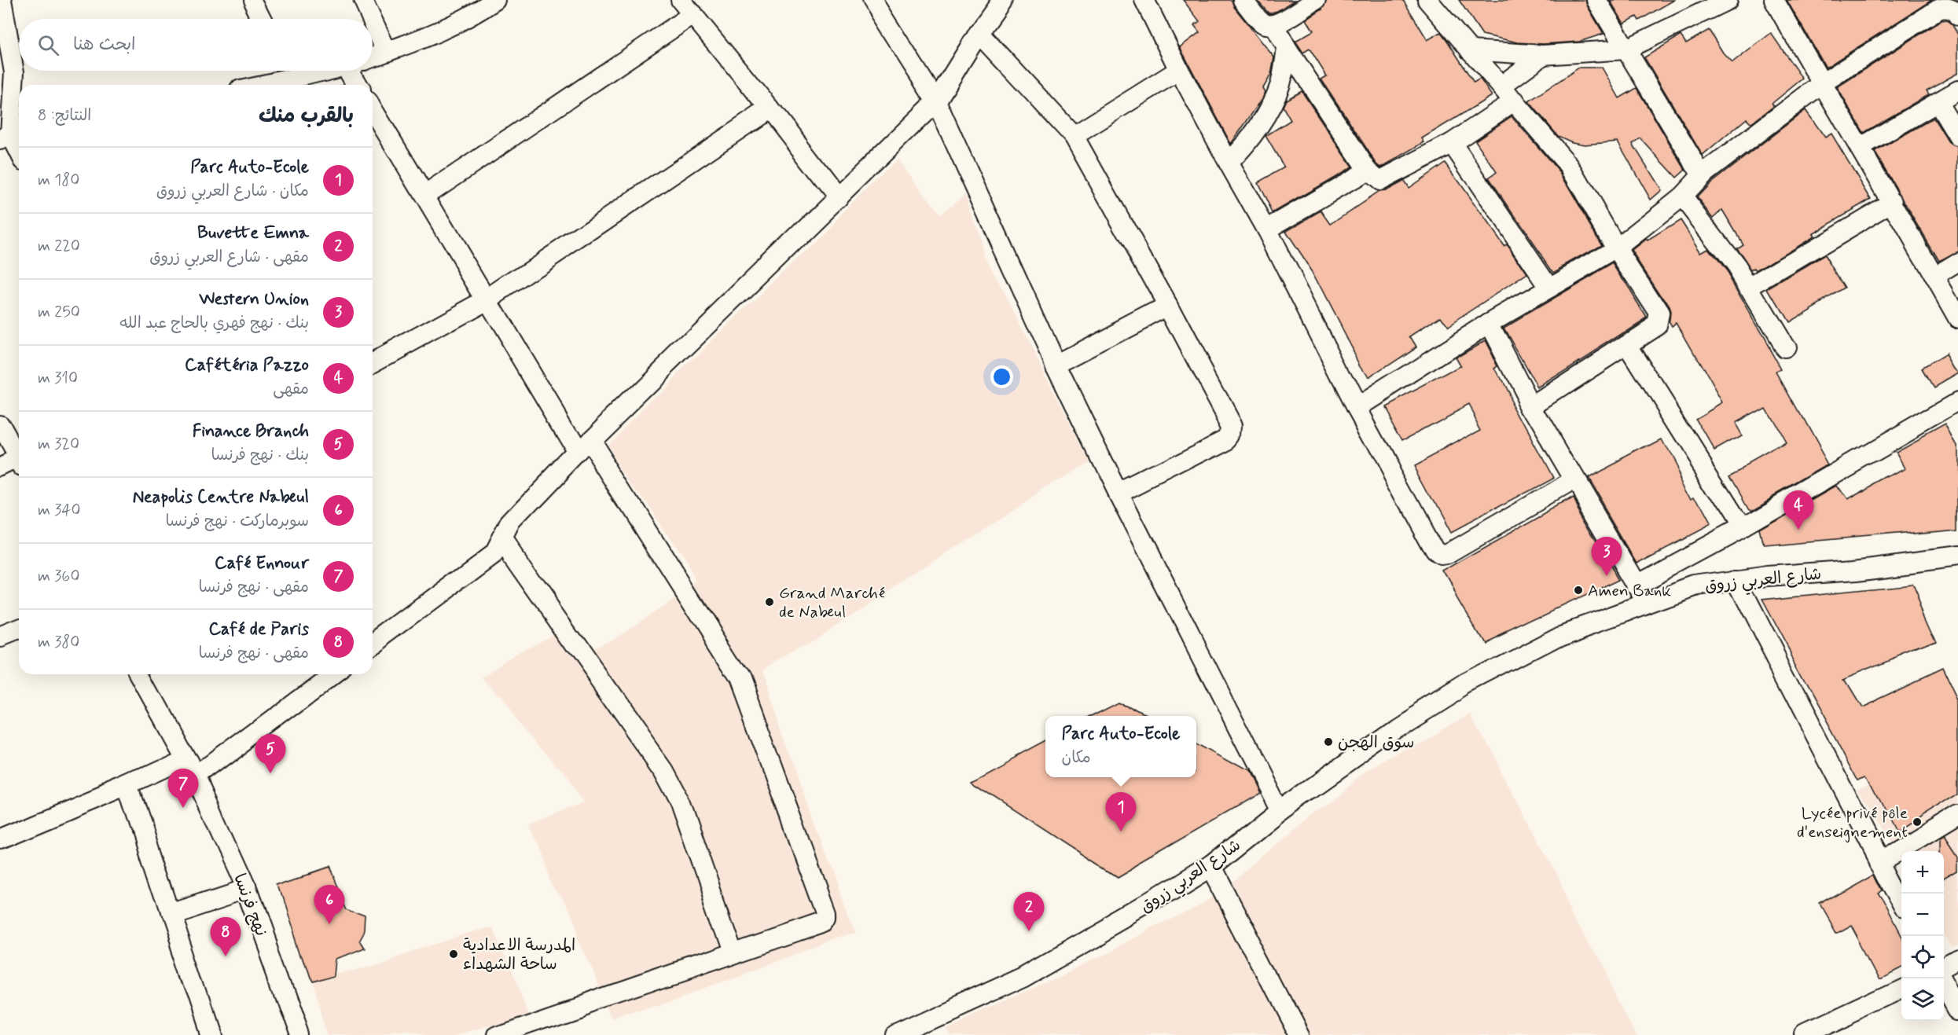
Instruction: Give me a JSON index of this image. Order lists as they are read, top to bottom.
{
  "streets": {
    "street": ["شارع العربي زروق", "نهج فرنسا"]
  },
  "places": [
    "Amen Bank",
    "Grand Marché de Nabeul",
    "سوق الهجن",
    "Lycée privé pôle d'enseignement",
    "المدرسة الاعدادية ساحة الشهداء"
  ],
  "page": {
    "search": "ابحث هنا",
    "heading": ["بالقرب منك", "النتائج: 8"],
    "list": [
      {
        "mark": "1",
        "name": "Parc Auto-Ecole",
        "note": "مكان · شارع العربي زروق",
        "value": "180 m"
      },
      {
        "mark": "2",
        "name": "Buvette Emna",
        "note": "مقهى · شارع العربي زروق",
        "value": "220 m"
      },
      {
        "mark": "3",
        "name": "Western Union",
        "note": "بنك · نهج فهري بالحاج عبد الله",
        "value": "250 m"
      },
      {
        "mark": "4",
        "name": "Cafétéria Pazzo",
        "note": "مقهى",
        "value": "310 m"
      },
      {
        "mark": "5",
        "name": "Finance Branch",
        "note": "بنك · نهج فرنسا",
        "value": "320 m"
      },
      {
        "mark": "6",
        "name": "Neapolis Centre Nabeul",
        "note": "سوبرماركت · نهج فرنسا",
        "value": "340 m"
      },
      {
        "mark": "7",
        "name": "Café Ennour",
        "note": "مقهى · نهج فرنسا",
        "value": "360 m"
      },
      {
        "mark": "8",
        "name": "Café de Paris",
        "note": "مقهى · نهج فرنسا",
        "value": "380 m"
      }
    ],
    "pins": [
      "4",
      "3",
      "5",
      "7",
      "1",
      "6",
      "2",
      "8"
    ],
    "popup": ["Parc Auto-Ecole", "مكان"],
    "map_buttons": ["+", "−"]
  }
}
